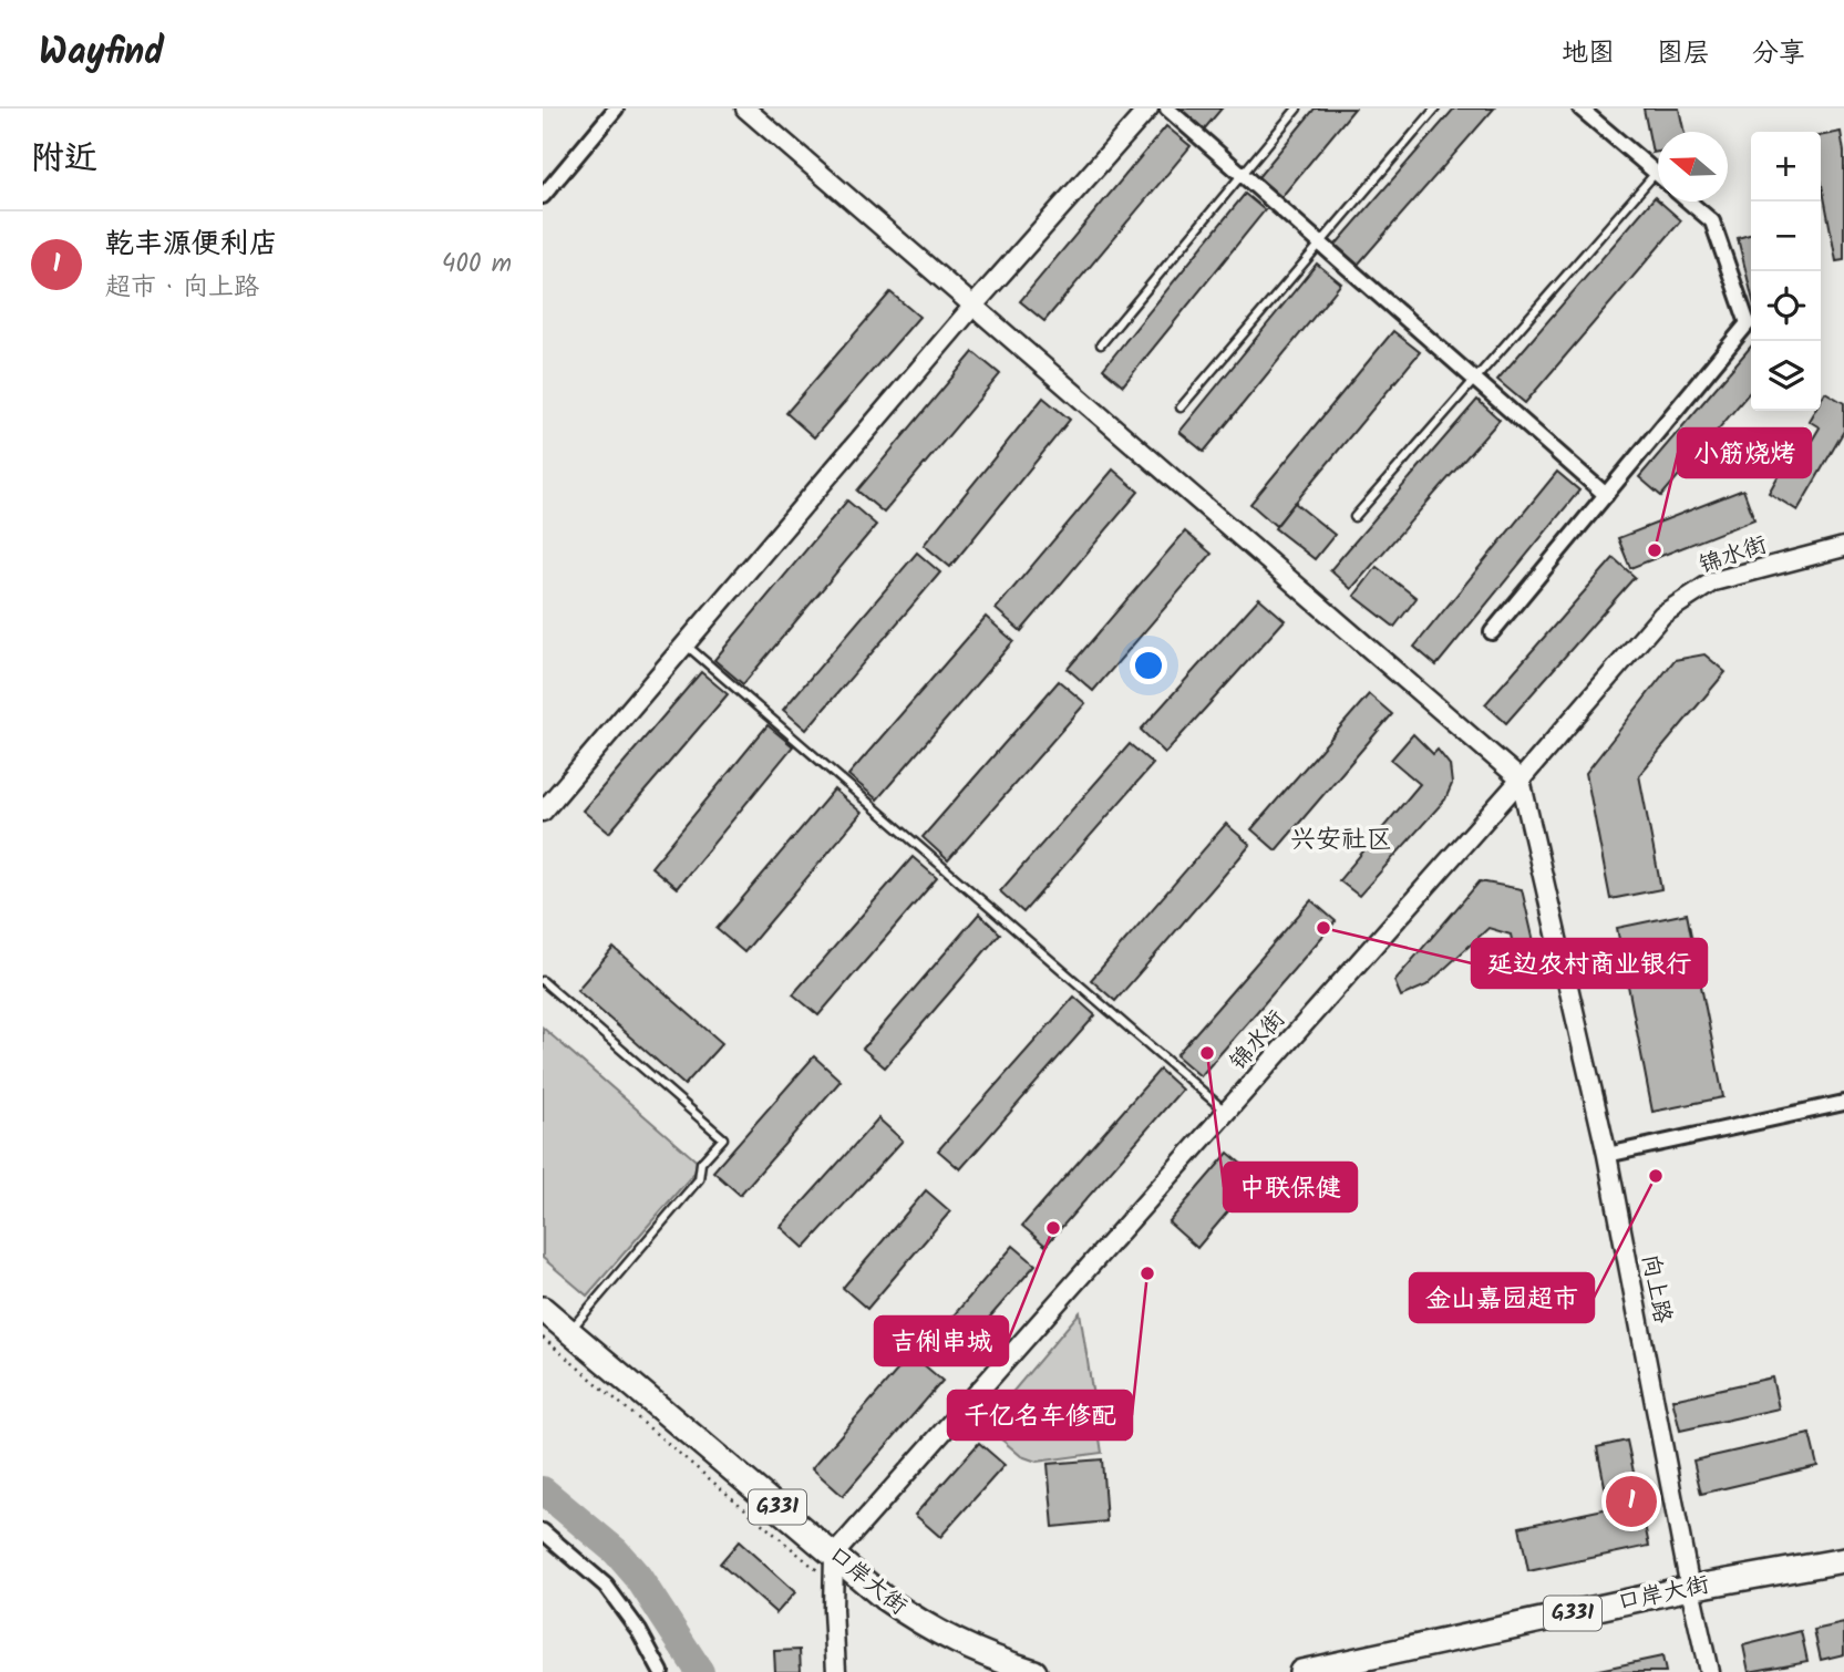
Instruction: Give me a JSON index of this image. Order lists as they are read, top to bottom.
{
  "streets": {
    "highway": ["G331", "口岸大街"],
    "street": ["锦水街", "向上路"]
  },
  "crossings": [
    ["锦水街", "向上路"],
    ["锦水街", "口岸大街"],
    ["向上路", "口岸大街"]
  ],
  "districts": ["兴安社区"],
  "places": [
    "小筋烧烤",
    "延边农村商业银行",
    "中联保健",
    "金山嘉园超市",
    "吉俐串城",
    "千亿名车修配"
  ],
  "north": "left",
  "page": {
    "header": "Wayfind",
    "nav": ["地图", "图层", "分享"],
    "heading": "附近",
    "map_buttons": ["+", "−"],
    "list": [
      {
        "mark": "1",
        "name": "乾丰源便利店",
        "note": "超市 · 向上路",
        "value": "400 m"
      }
    ],
    "pins": "1"
  }
}
